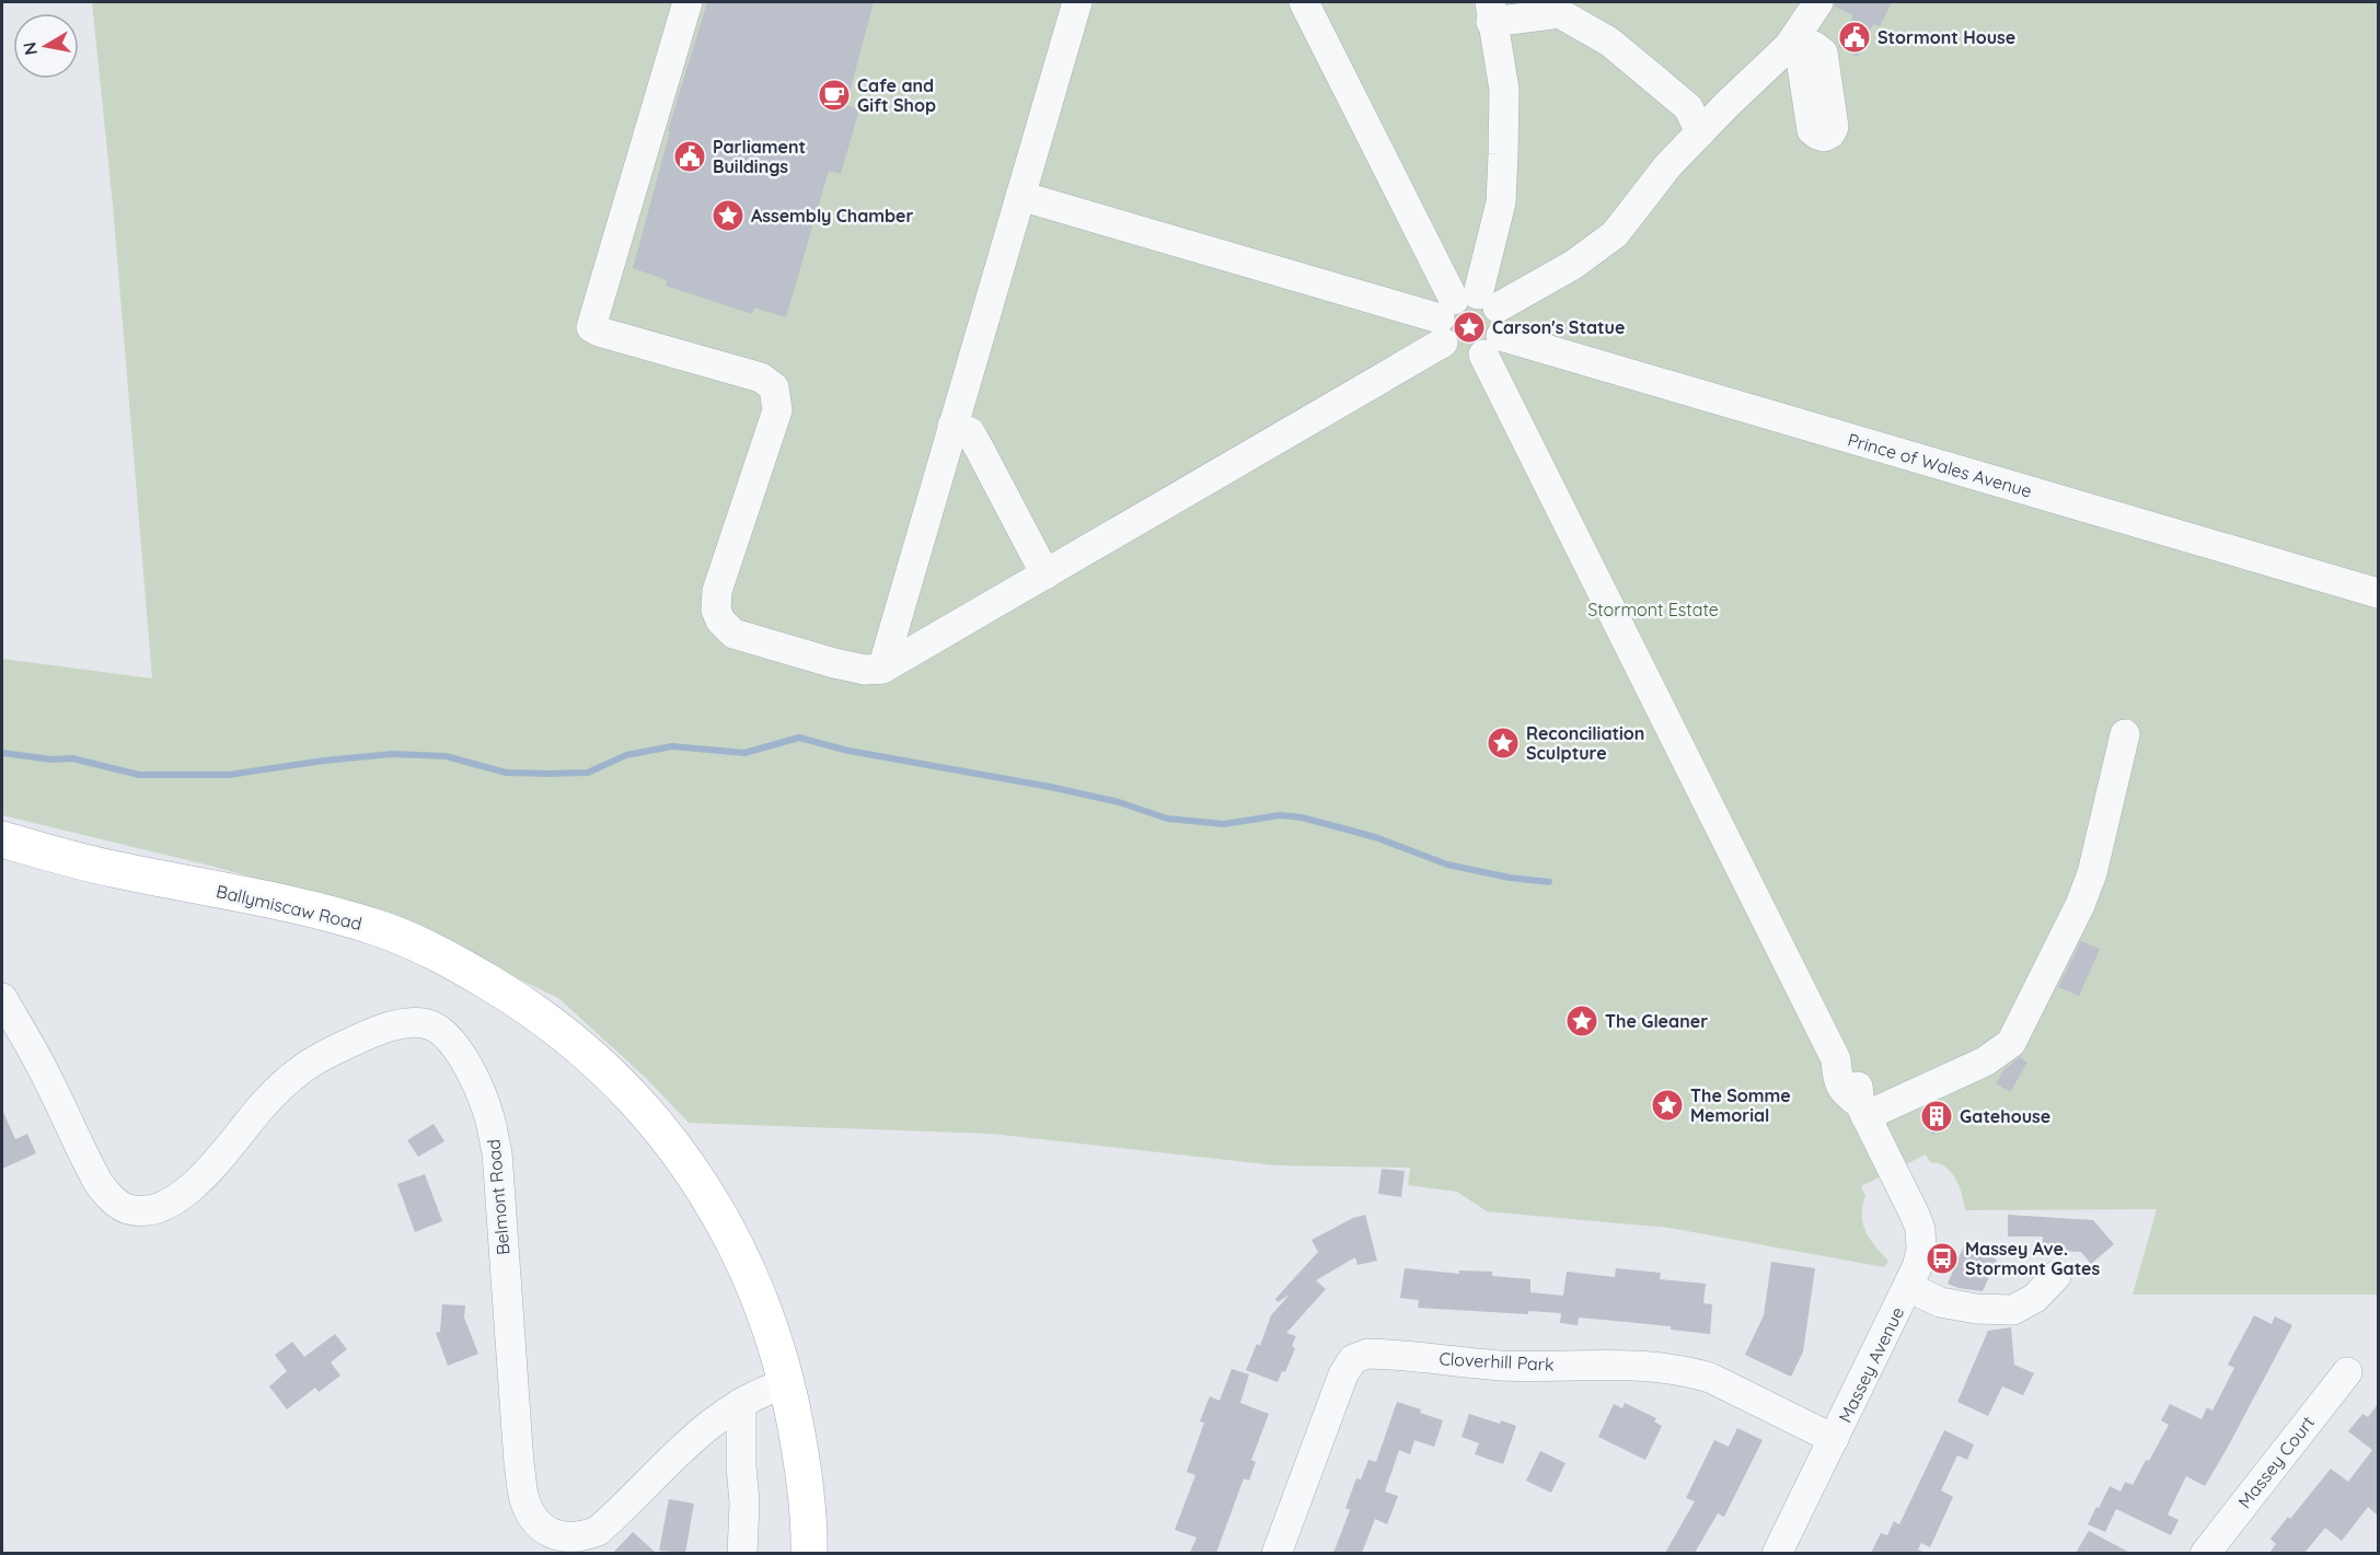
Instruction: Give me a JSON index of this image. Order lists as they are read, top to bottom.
{
  "streets": {
    "main road": ["Ballymiscaw Road"],
    "street": [
      "Prince of Wales Avenue",
      "Belmont Road",
      "Cloverhill Park",
      "Massey Avenue",
      "Massey Court"
    ]
  },
  "crossings": [
    ["Prince of Wales Avenue", "Massey Avenue"],
    ["Ballymiscaw Road", "Belmont Road"],
    ["Cloverhill Park", "Massey Avenue"]
  ],
  "parks": ["Stormont Estate"],
  "places": {
    "public building": ["Stormont House", "Parliament Buildings"],
    "cafe": ["Cafe and Gift Shop"],
    "place": [
      "Assembly Chamber",
      "Carson's Statue",
      "Reconciliation Sculpture",
      "The Gleaner",
      "The Somme Memorial"
    ],
    "building": ["Gatehouse"],
    "bus stop": ["Massey Ave. Stormont Gates"]
  },
  "north": "left"
}
